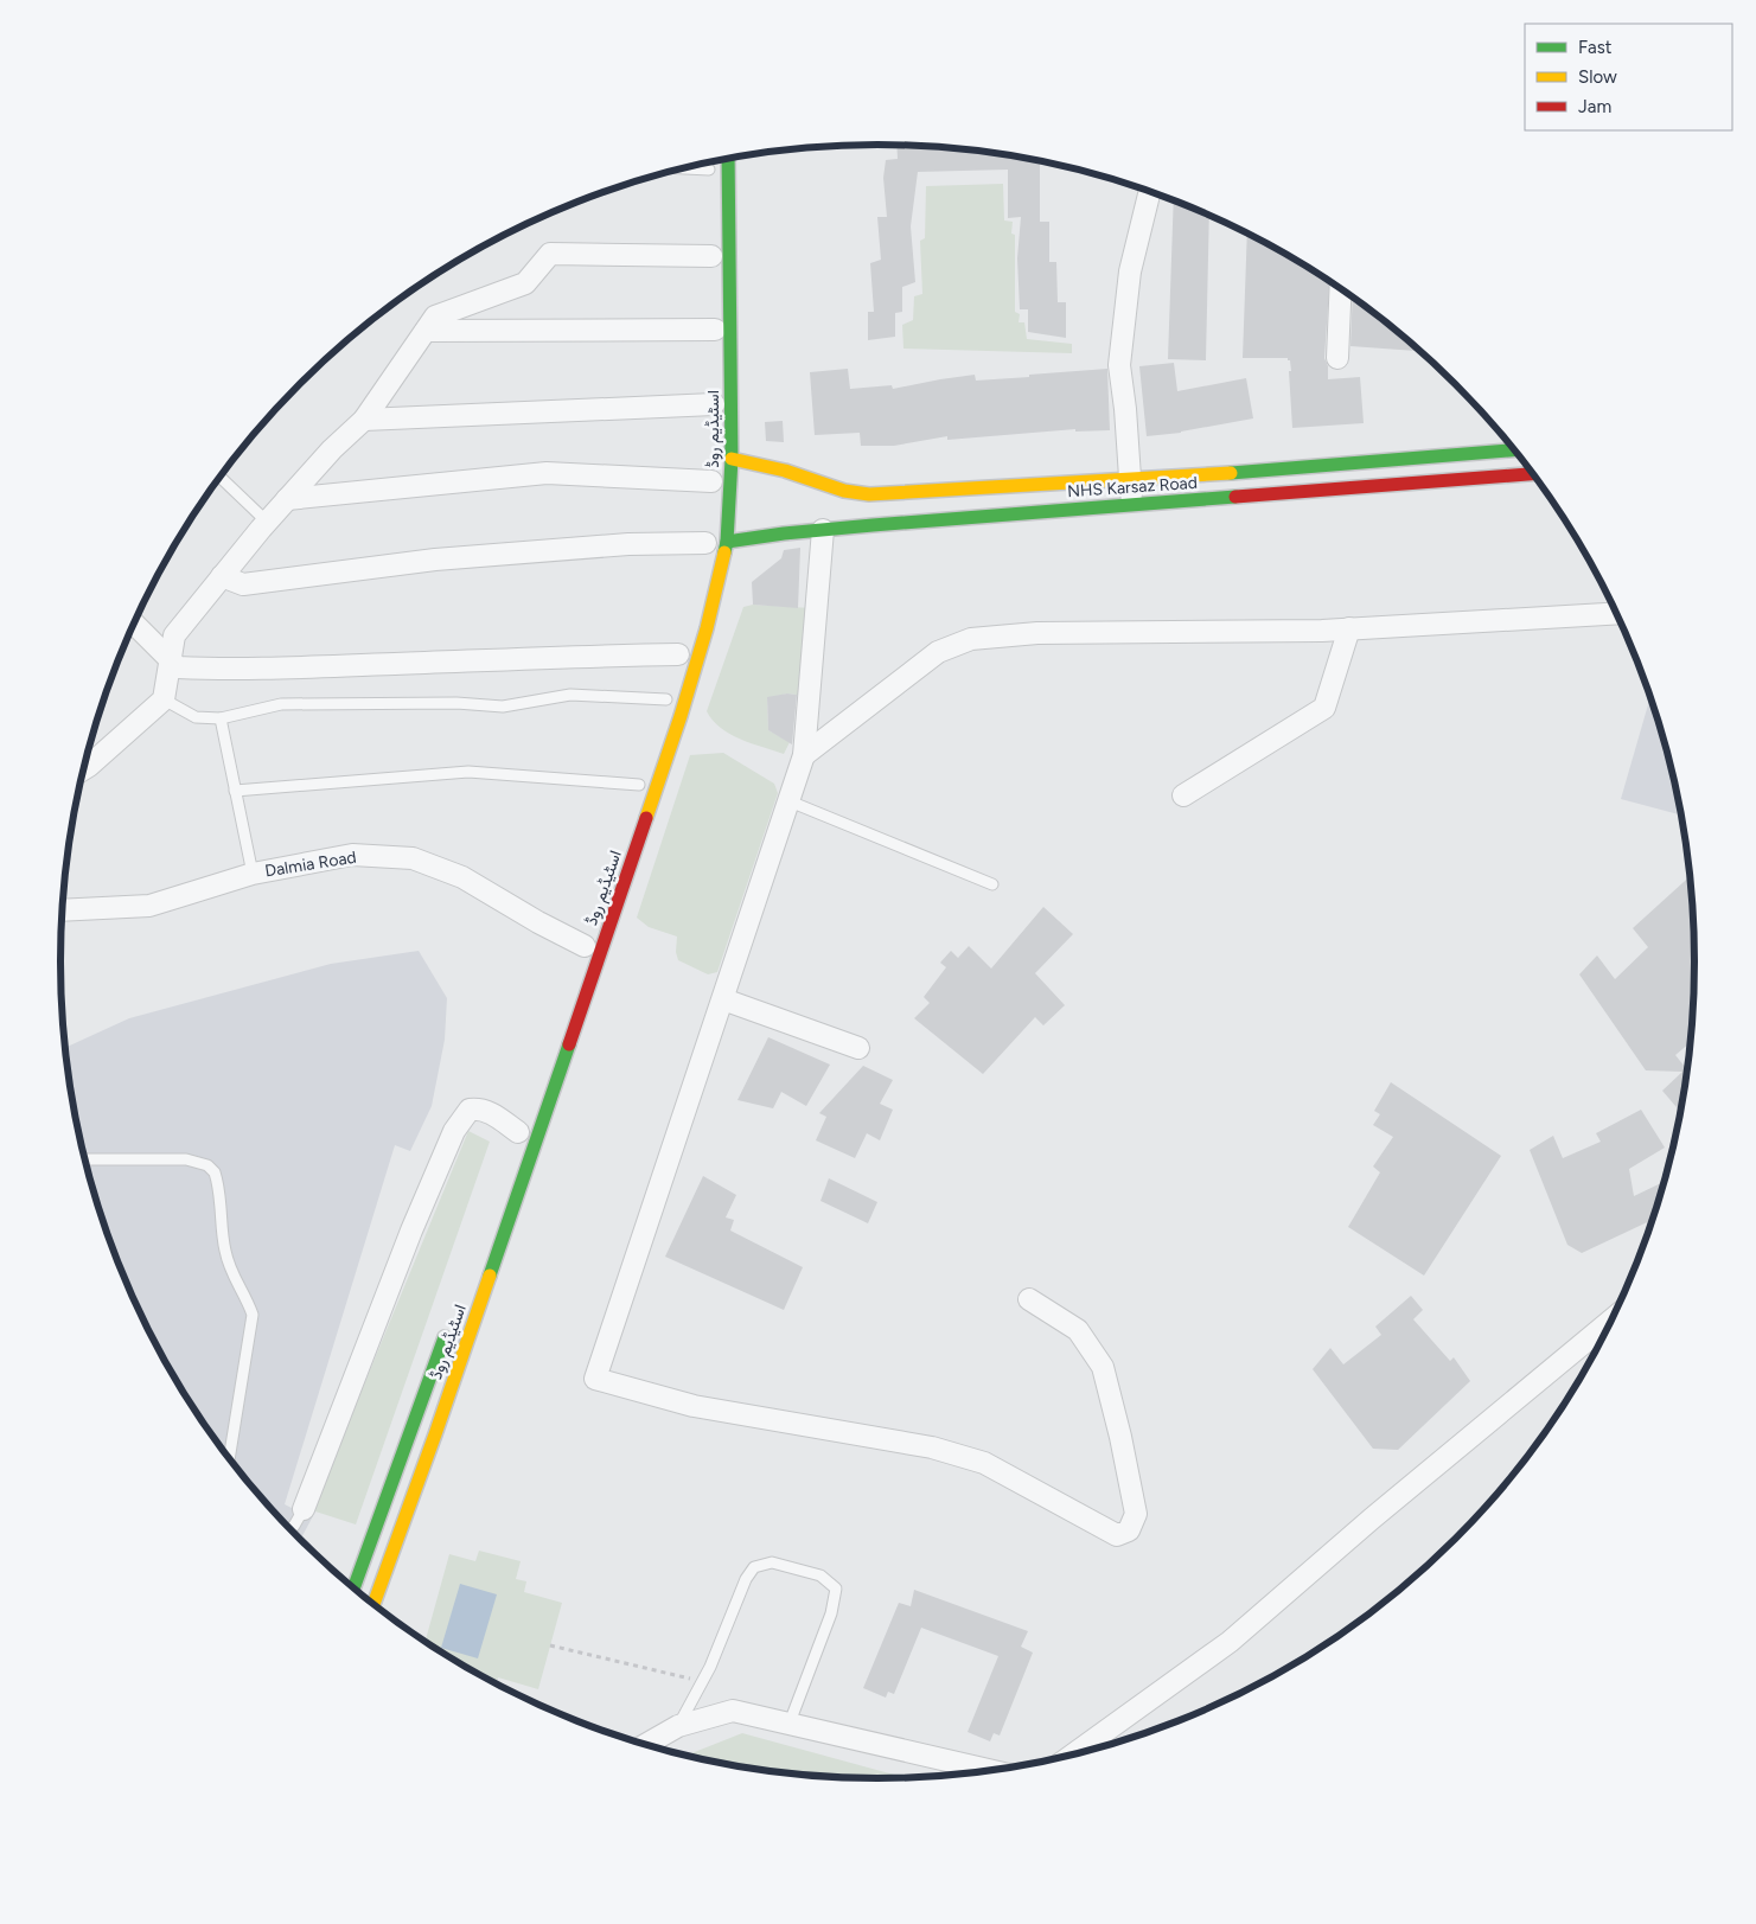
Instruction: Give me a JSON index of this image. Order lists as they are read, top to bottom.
{
  "streets": {
    "main road": ["اسٹیڈیم روڈ", "NHS Karsaz Road"],
    "street": ["Dalmia Road"]
  },
  "crossings": [
    ["اسٹیڈیم روڈ", "NHS Karsaz Road"]
  ],
  "legend": ["Fast", "Slow", "Jam"]
}
